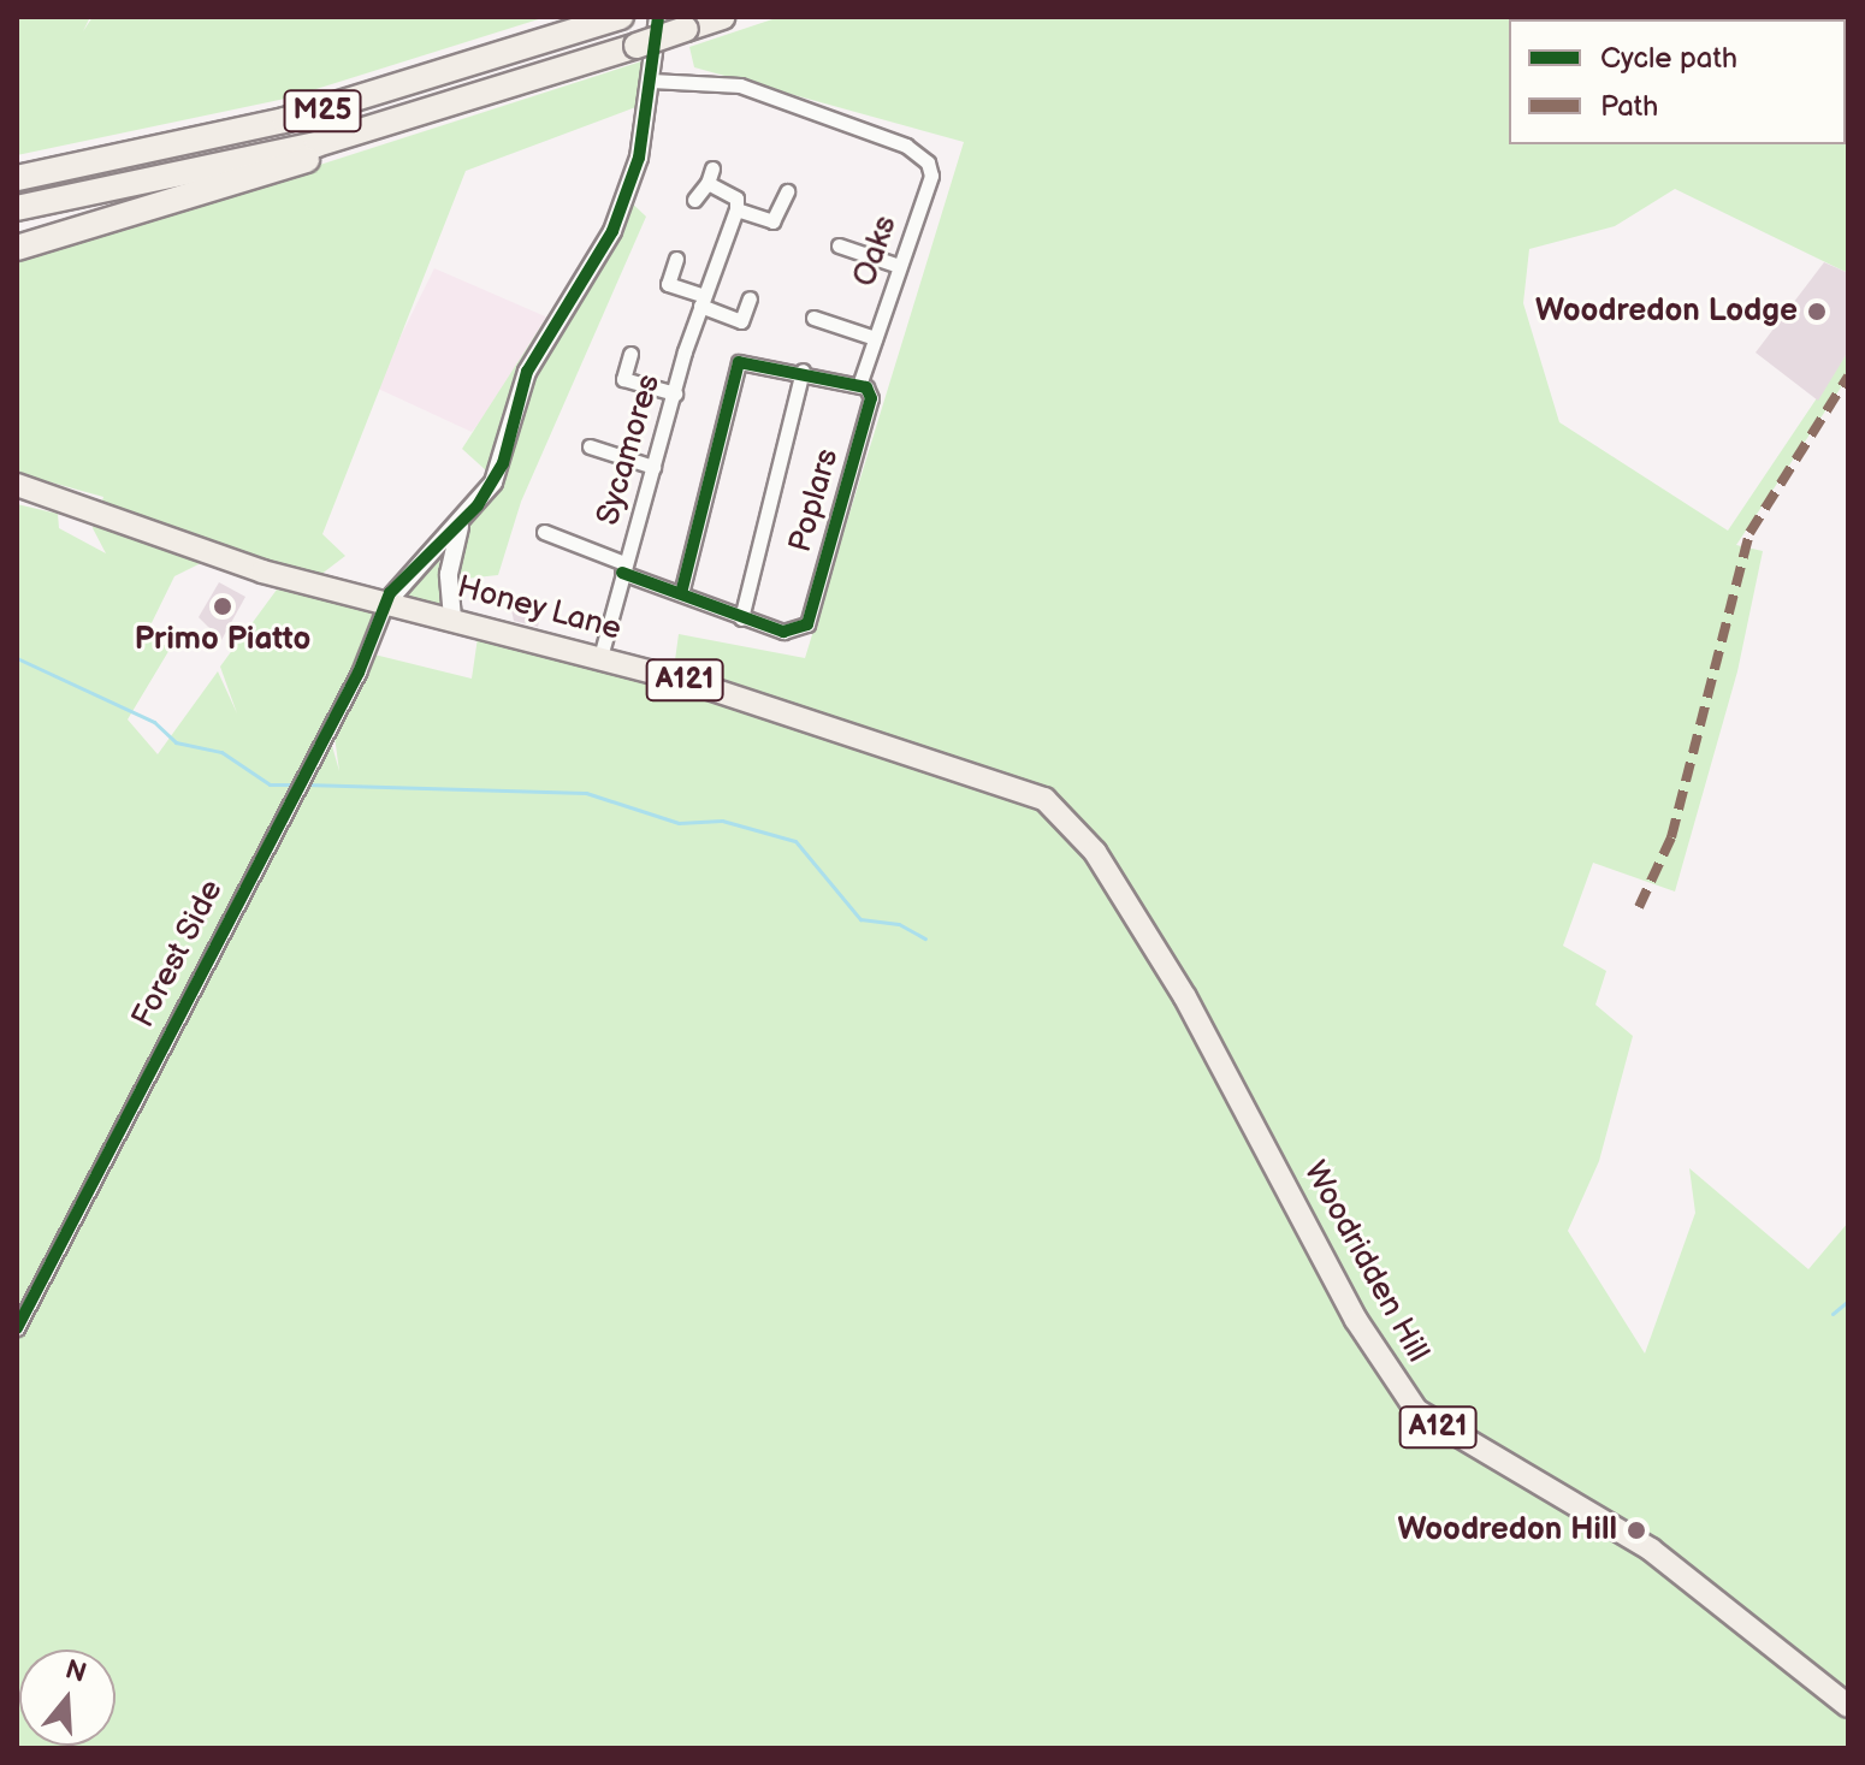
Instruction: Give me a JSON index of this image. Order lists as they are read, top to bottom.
{
  "streets": {
    "highway": ["M25"],
    "main road": ["Honey Lane", "A121", "Woodridden Hill"],
    "street": [
      "Oaks",
      "Sycamores",
      "Poplars",
      "Forest Side"
    ]
  },
  "crossings": [
    ["Oaks", "Poplars"],
    ["Sycamores", "Honey Lane"],
    ["Honey Lane", "Forest Side"],
    ["Honey Lane", "Woodridden Hill"]
  ],
  "places": ["Woodredon Lodge", "Primo Piatto", "Woodredon Hill"],
  "legend": ["Cycle path", "Path"],
  "north": "top"
}
